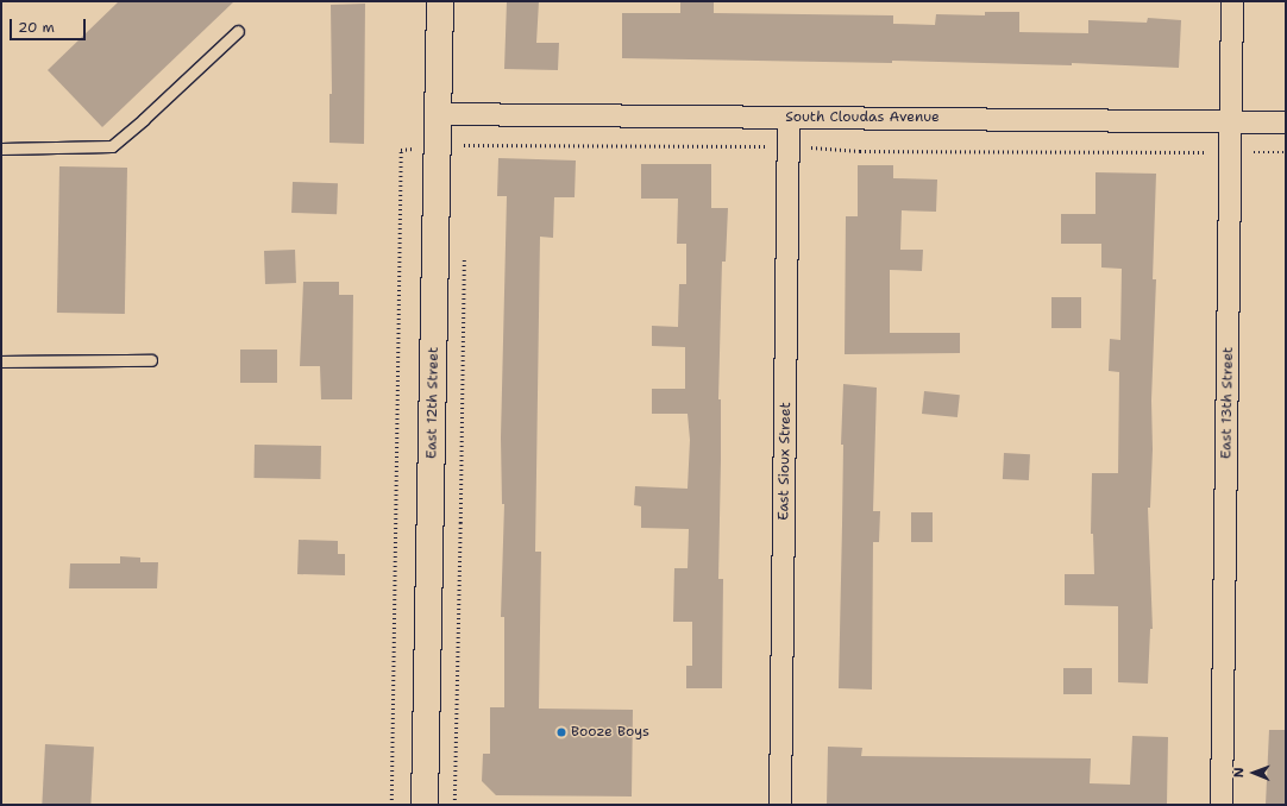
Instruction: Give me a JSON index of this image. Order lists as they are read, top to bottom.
{
  "streets": {
    "street": [
      "South Cloudas Avenue",
      "East 12th Street",
      "East 13th Street",
      "East Sioux Street"
    ]
  },
  "crossings": [
    ["South Cloudas Avenue", "East 12th Street"],
    ["South Cloudas Avenue", "East 13th Street"],
    ["South Cloudas Avenue", "East Sioux Street"]
  ],
  "places": ["Booze Boys"],
  "scale_bar": "20 m",
  "north": "left"
}
